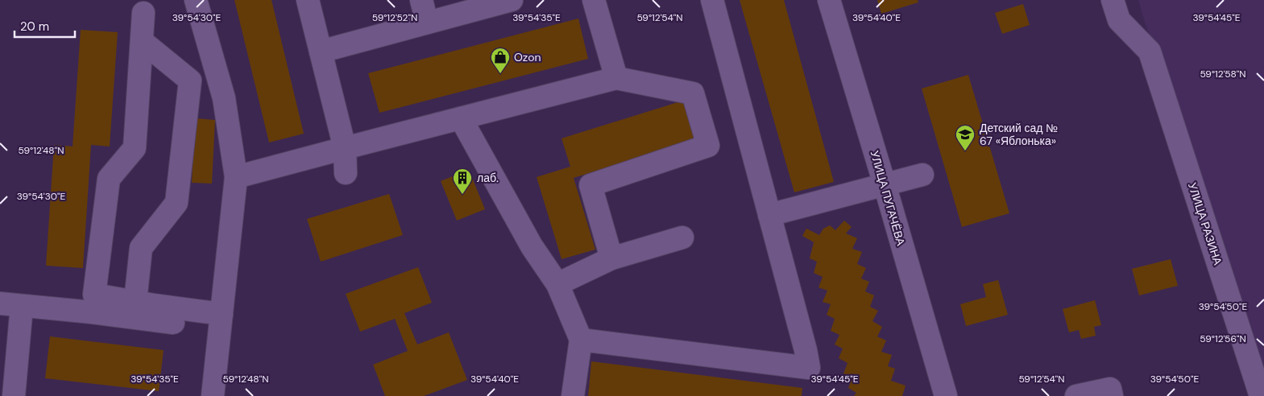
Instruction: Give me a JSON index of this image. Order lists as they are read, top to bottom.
{
  "streets": {
    "street": ["УЛИЦА ПУГАЧЁВА", "УЛИЦА РАЗИНА"]
  },
  "places": {
    "shop": ["Ozon"],
    "school or university": ["Детский сад № 67 «Яблонька»"],
    "building": ["лаб."]
  },
  "scale_bar": "20 m",
  "coordinates": [
    "39°54'30\"E",
    "59°12'52\"N",
    "39°54'35\"E",
    "59°12'54\"N",
    "39°54'40\"E",
    "39°54'45\"E",
    "59°12'58\"N",
    "59°12'48\"N",
    "39°54'50\"E",
    "59°12'56\"N"
  ]
}
